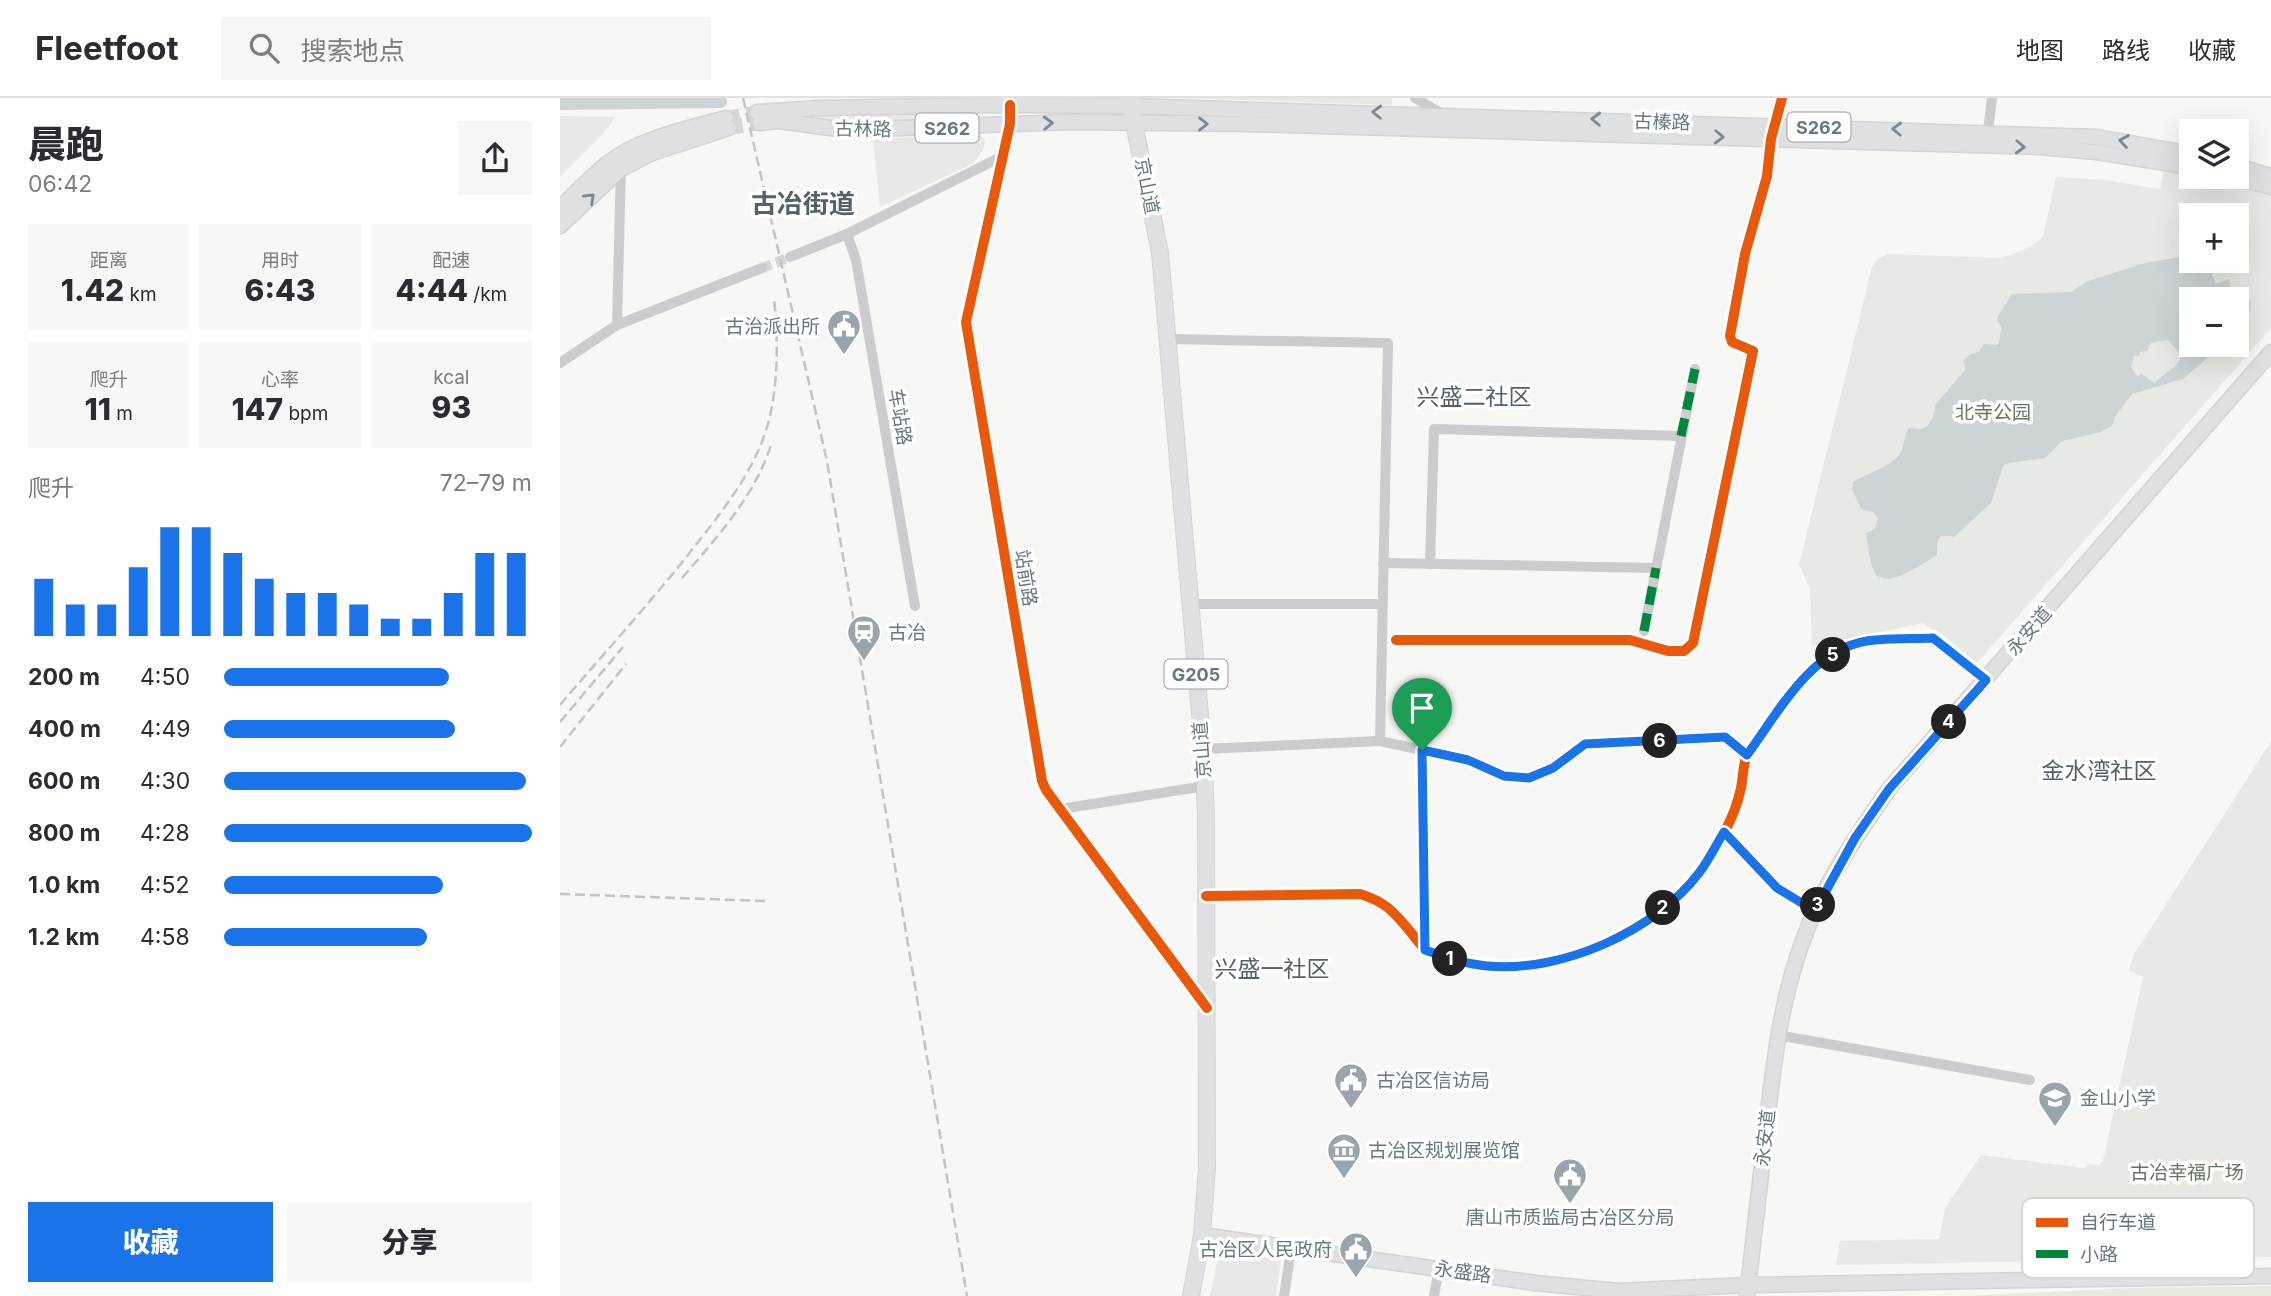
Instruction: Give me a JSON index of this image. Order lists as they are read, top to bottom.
{
  "streets": {
    "highway": ["京山道", "G205"],
    "main road": [
      "古榛路",
      "S262",
      "古林路",
      "永安道",
      "永盛路"
    ],
    "street": ["车站路", "站前路"]
  },
  "crossings": [
    ["古榛路", "古林路"],
    ["古榛路", "京山道"],
    ["古榛路", "G205"],
    ["古林路", "京山道"],
    ["古林路", "站前路"],
    ["古林路", "G205"],
    ["京山道", "站前路"],
    ["京山道", "G205"],
    ["京山道", "永盛路"],
    ["永安道", "永盛路"]
  ],
  "districts": [
    "古冶街道",
    "兴盛二社区",
    "金水湾社区",
    "兴盛一社区"
  ],
  "parks": ["北寺公园", "古冶幸福广场"],
  "places": {
    "public building": [
      "古治派出所",
      "古冶区信访局",
      "唐山市质监局古冶区分局",
      "古冶区人民政府"
    ],
    "station": ["古冶"],
    "school or university": ["金山小学"],
    "museum": ["古冶区规划展览馆"]
  },
  "legend": ["自行车道", "小路"],
  "page": {
    "header": "Fleetfoot",
    "search": "搜索地点",
    "nav": ["地图", "路线", "收藏"],
    "heading": ["晨跑", "06:42"],
    "map_buttons": ["+", "−"],
    "stats": [
      ["距离", "1.42 km"],
      ["用时", "6:43"],
      ["配速", "4:44 /km"],
      ["爬升", "11 m"],
      ["心率", "147 bpm"],
      ["kcal", "93"]
    ],
    "chart": ["爬升", "72–79 m"],
    "pins": [
      "5",
      "4",
      "6",
      "3",
      "2",
      "1"
    ],
    "list": [
      {
        "name": "200 m",
        "note": "4:50"
      },
      {
        "name": "400 m",
        "note": "4:49"
      },
      {
        "name": "600 m",
        "note": "4:30"
      },
      {
        "name": "800 m",
        "note": "4:28"
      },
      {
        "name": "1.0 km",
        "note": "4:52"
      },
      {
        "name": "1.2 km",
        "note": "4:58"
      }
    ],
    "buttons": ["收藏", "分享"]
  }
}
